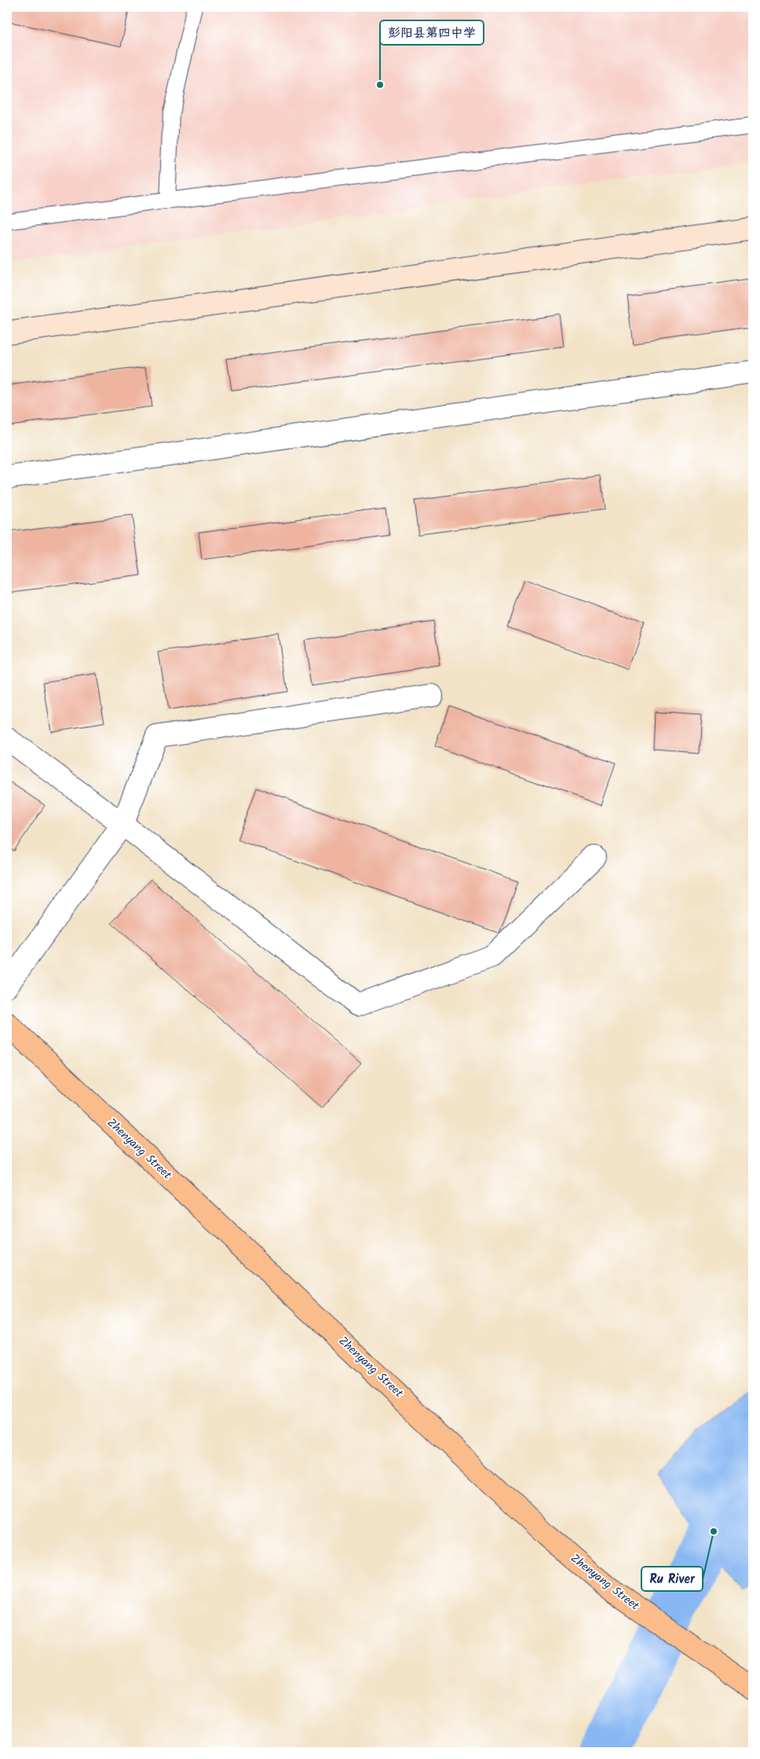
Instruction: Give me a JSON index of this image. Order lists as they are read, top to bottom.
{
  "streets": {
    "highway": ["Zhenyang Street"]
  },
  "places": ["彭阳县第四中学", "Ru River"]
}
